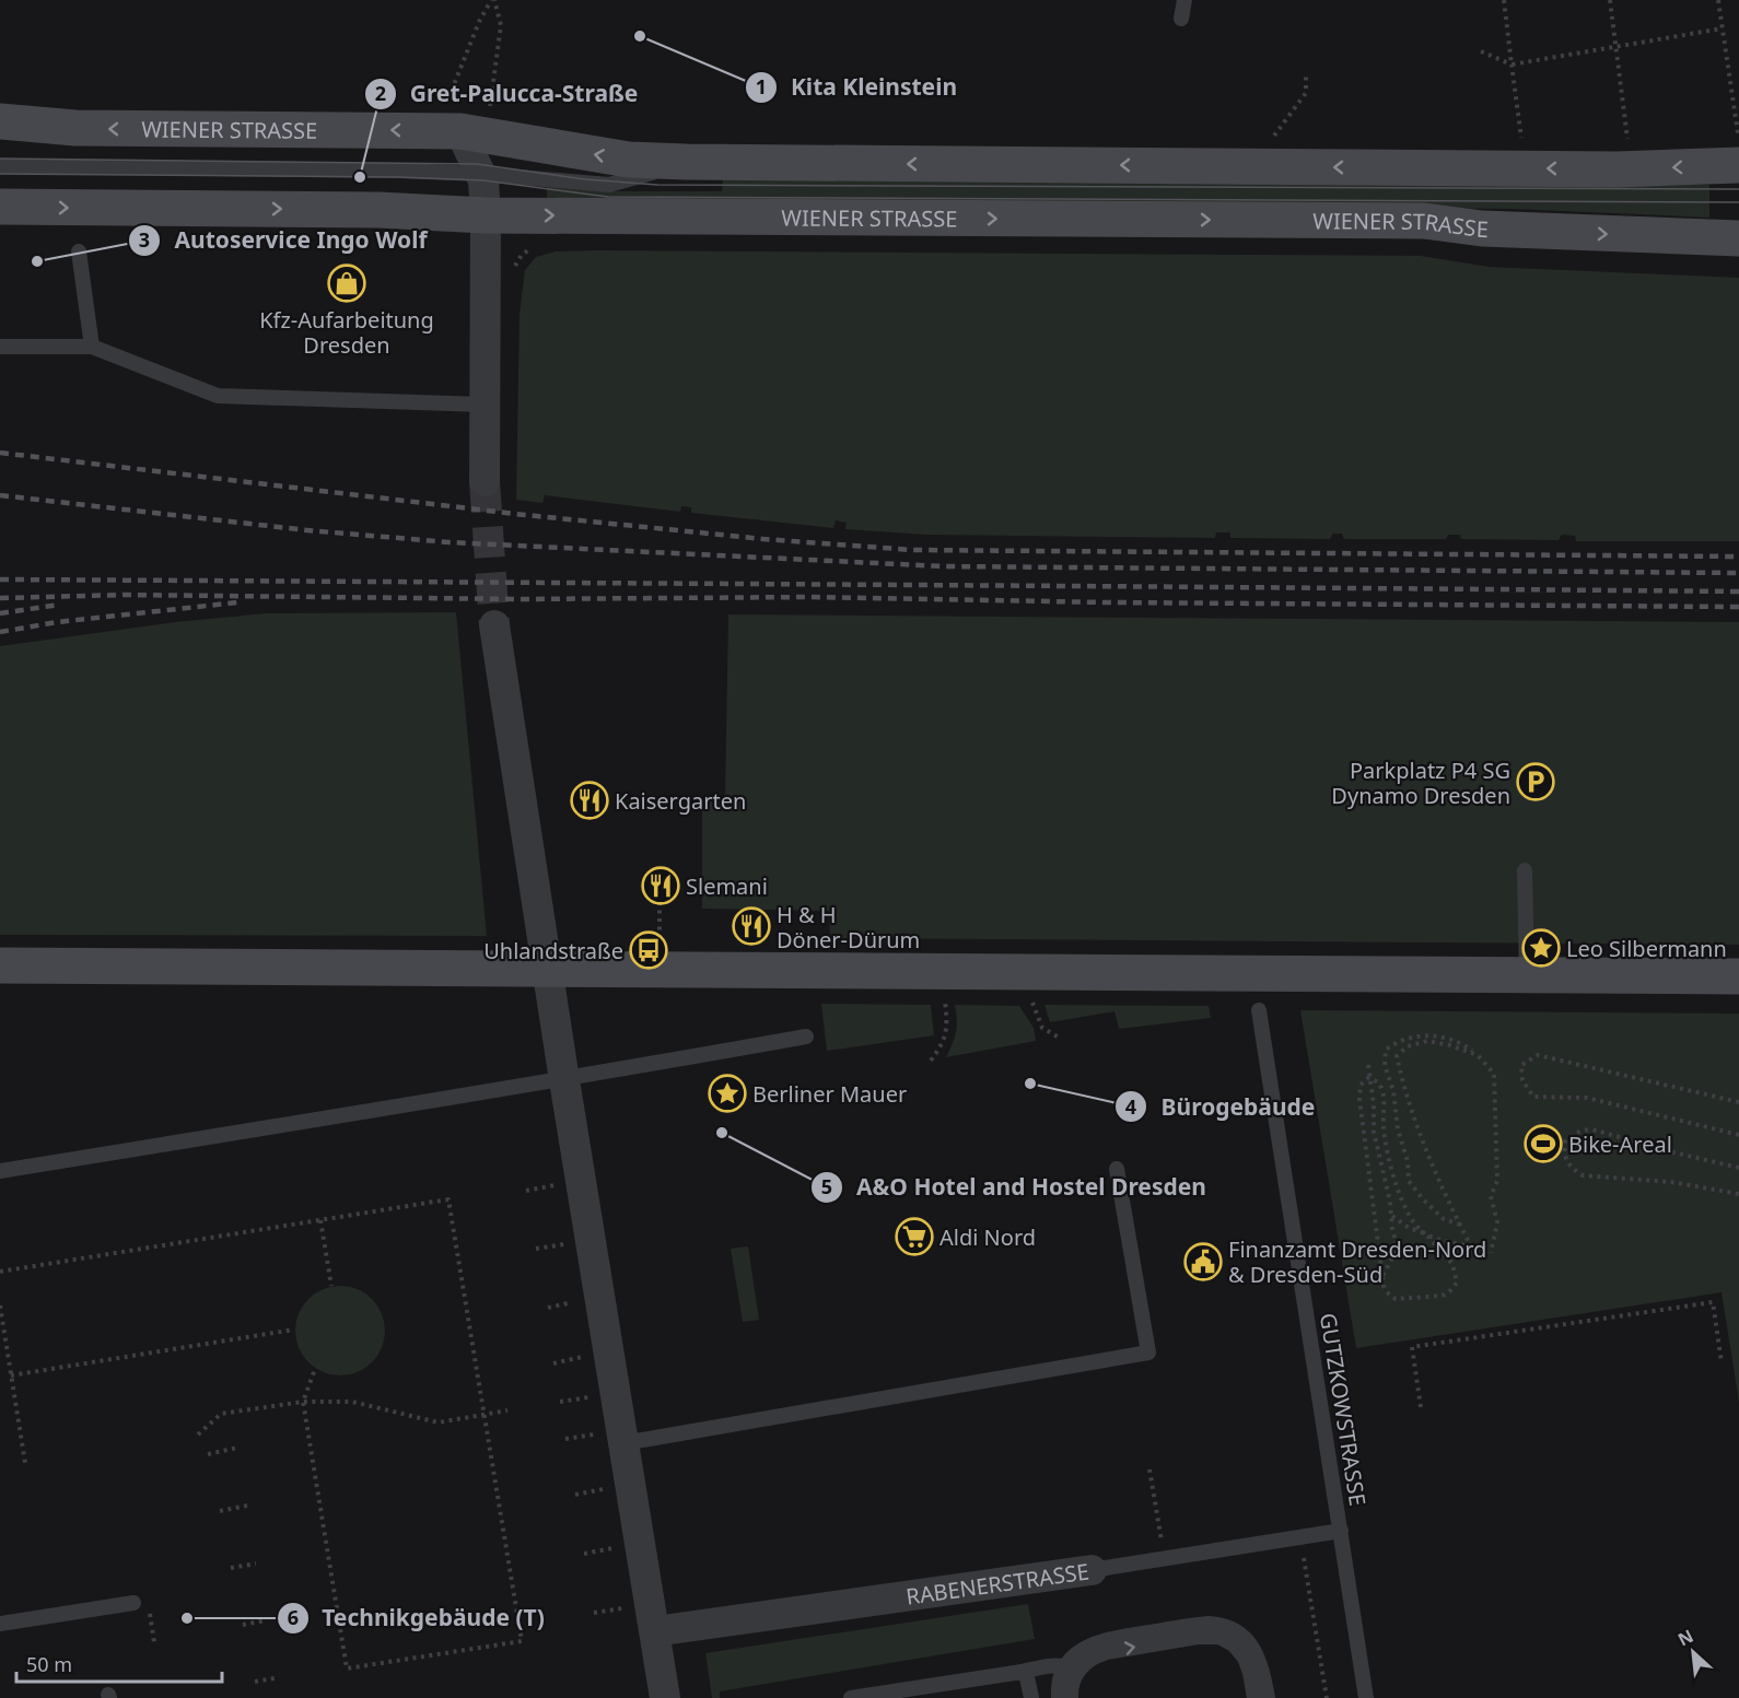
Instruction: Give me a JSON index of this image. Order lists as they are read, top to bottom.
{
  "streets": {
    "main road": ["WIENER STRASSE"],
    "street": ["RABENERSTRASSE"],
    "lane": ["GUTZKOWSTRASSE"]
  },
  "crossings": [
    ["GUTZKOWSTRASSE", "RABENERSTRASSE"]
  ],
  "places": {
    "other": [
      "Kita Kleinstein",
      "Gret-Palucca-Straße",
      "Autoservice Ingo Wolf",
      "Bürogebäude",
      "A&O Hotel and Hostel Dresden",
      "Technikgebäude (T)"
    ],
    "shop": ["Kfz-Aufarbeitung Dresden"],
    "parking": ["Parkplatz P4 SG Dynamo Dresden"],
    "restaurant": ["Kaisergarten", "Slemani", "H & H Döner-Dürum"],
    "place": ["Leo Silbermann", "Berliner Mauer"],
    "bus stop": ["Uhlandstraße"],
    "sports": ["Bike-Areal"],
    "supermarket": ["Aldi Nord"],
    "public building": ["Finanzamt Dresden-Nord & Dresden-Süd"]
  },
  "scale_bar": "50 m",
  "north": "top left"
}
